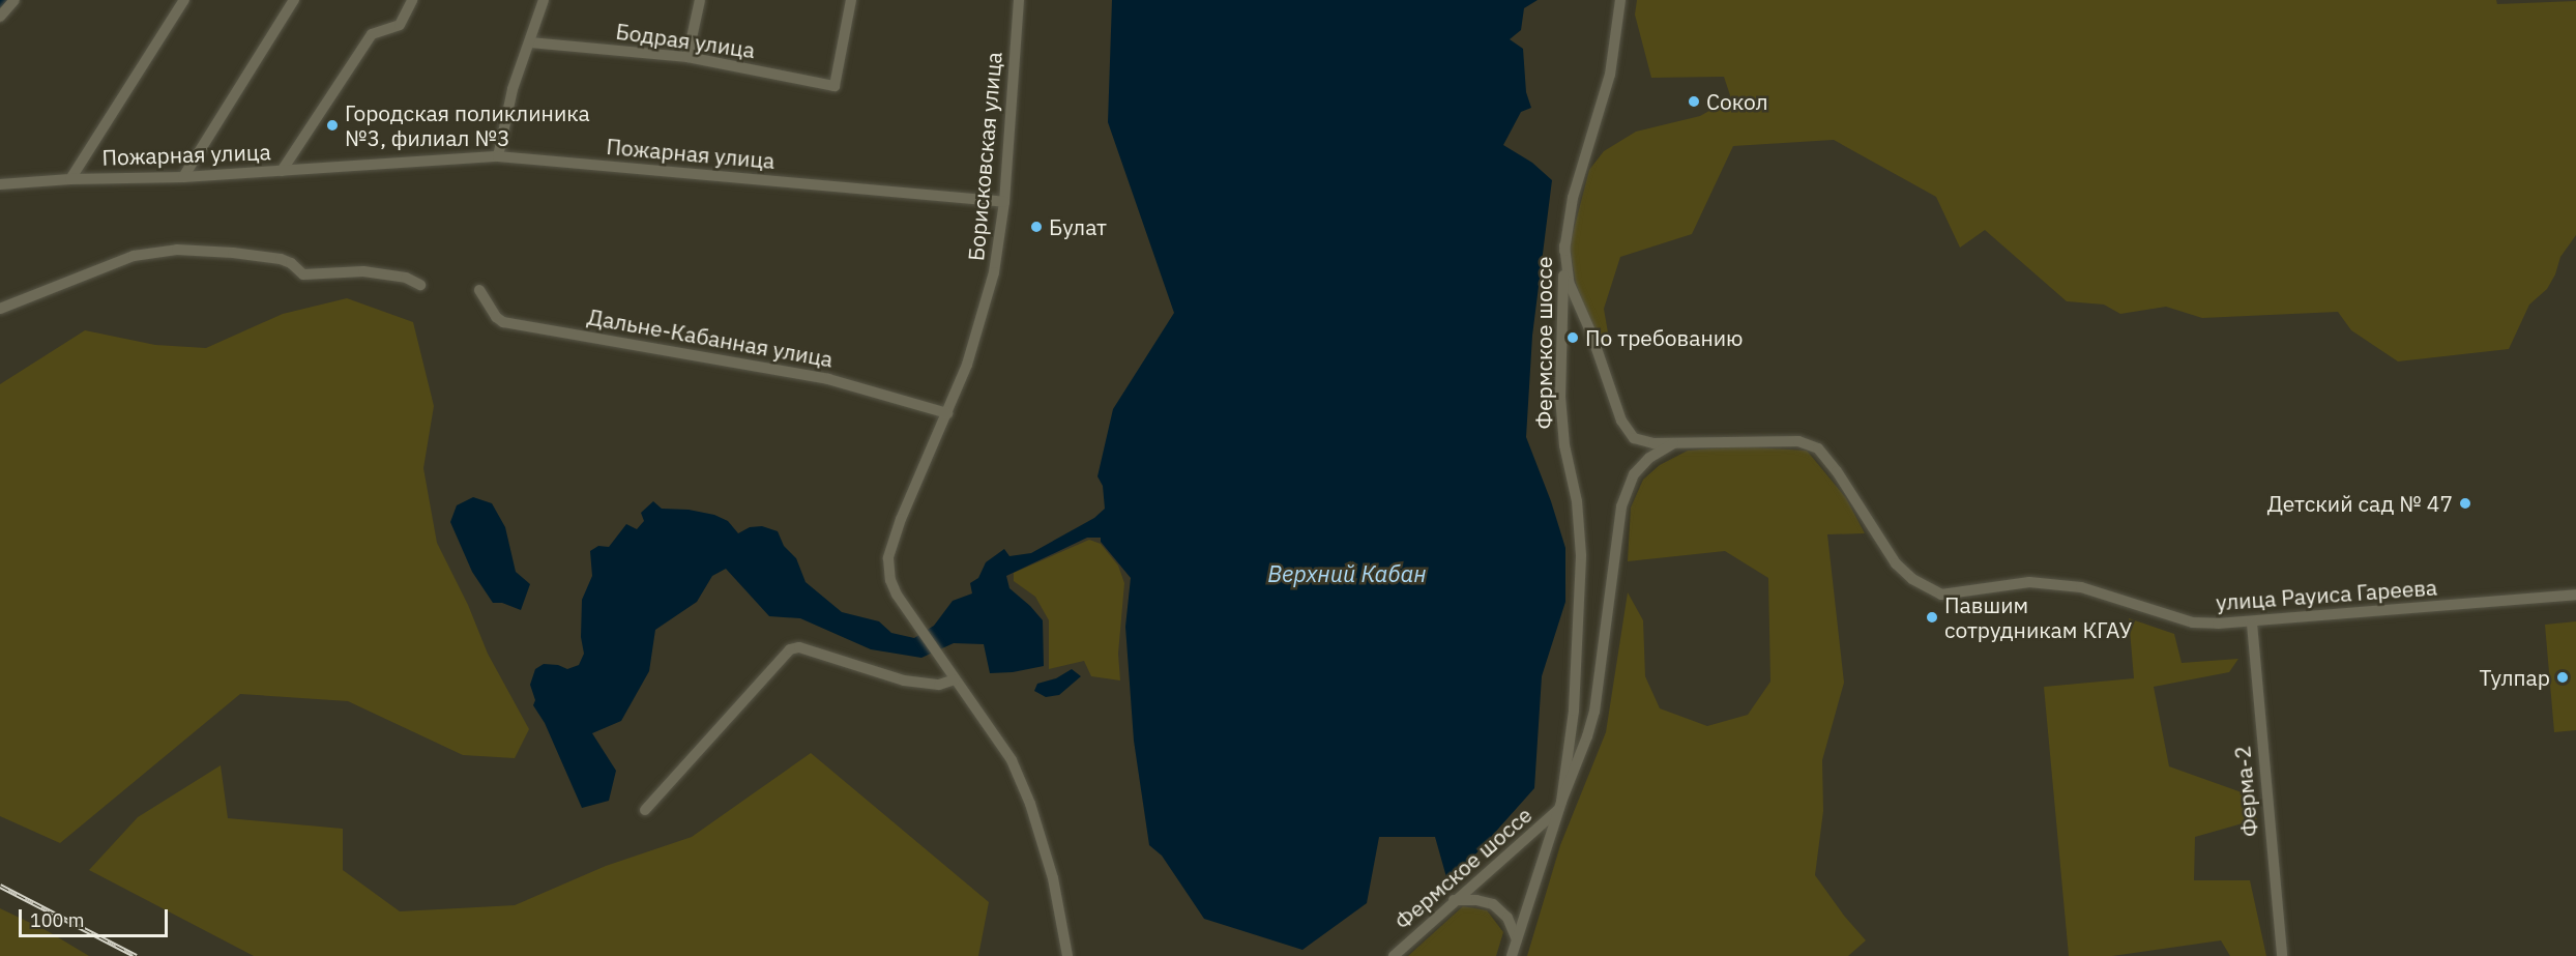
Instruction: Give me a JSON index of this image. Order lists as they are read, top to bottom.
{
  "streets": {
    "street": [
      "Бодрая улица",
      "Пожарная улица",
      "Борисковская улица",
      "Дальне-Кабанная улица",
      "Фермское шоссе",
      "улица Рауиса Гареева",
      "Ферма-2"
    ]
  },
  "crossings": [
    ["Пожарная улица", "Борисковская улица"],
    ["Борисковская улица", "Дальне-Кабанная улица"],
    ["Фермское шоссе", "улица Рауиса Гареева"],
    ["улица Рауиса Гареева", "Ферма-2"]
  ],
  "water": ["Верхний Кабан"],
  "places": [
    "Сокол",
    "Городская поликлиника №3, филиал №3",
    "Булат",
    "По требованию",
    "Детский сад № 47",
    "Павшим сотрудникам КГАУ",
    "Тулпар"
  ],
  "scale_bar": "100 m"
}
